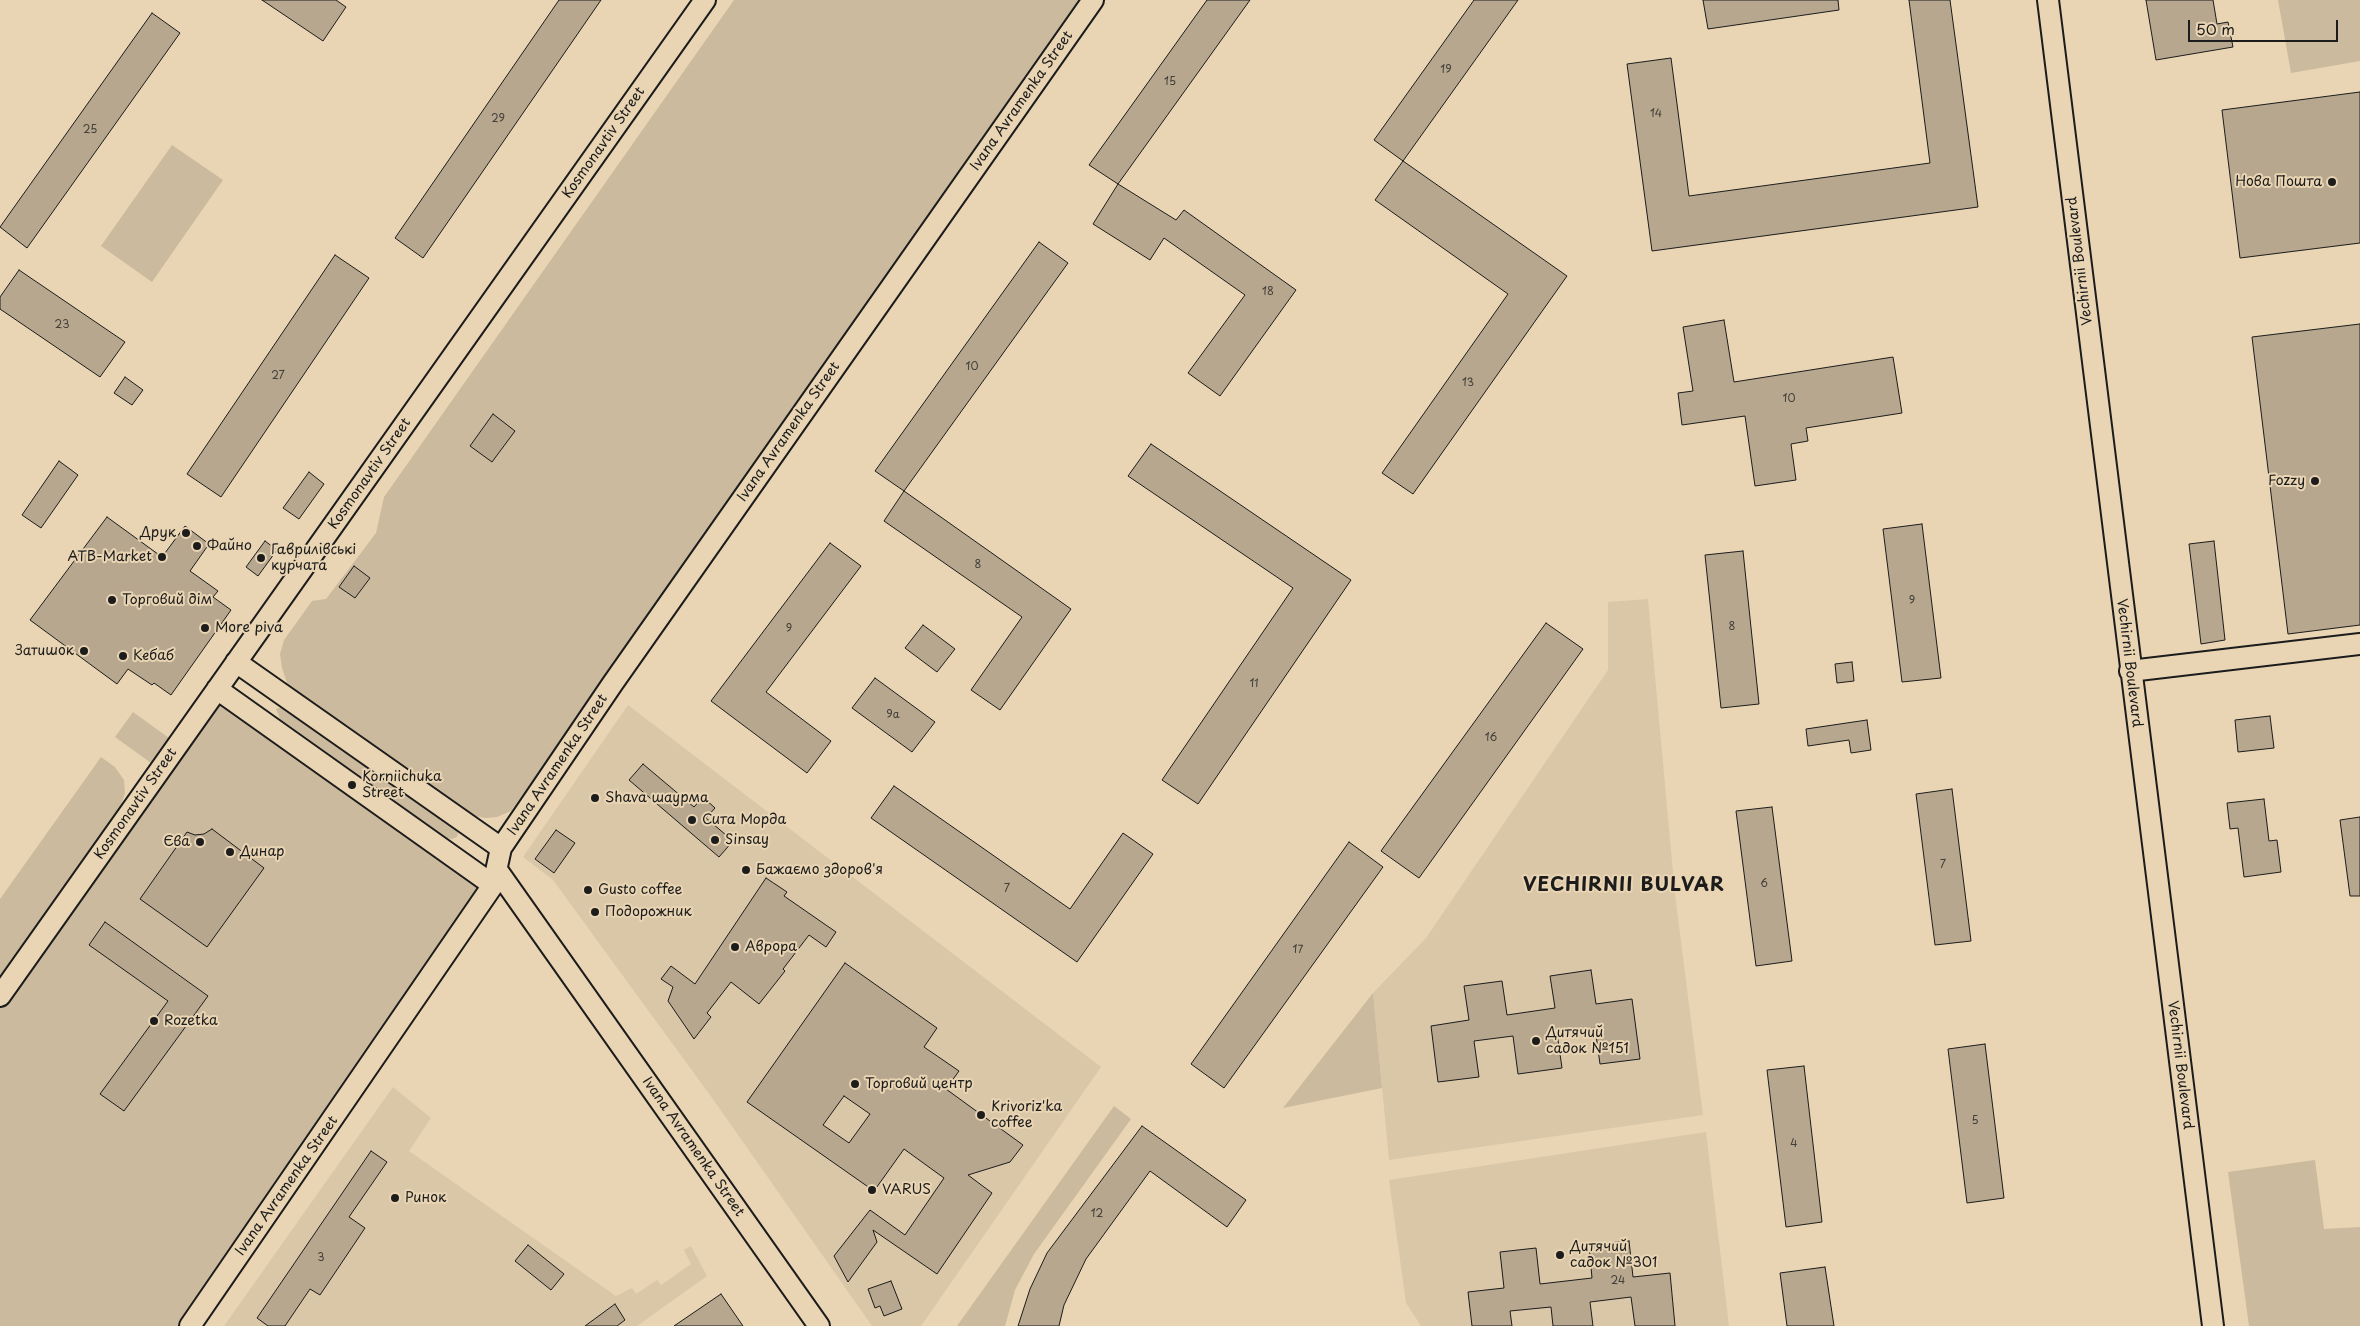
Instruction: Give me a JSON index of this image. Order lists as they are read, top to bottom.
{
  "streets": {
    "street": ["Ivana Avramenka Street", "Kosmonavtiv Street", "Vechirnii Boulevard"]
  },
  "districts": ["VECHIRNII BULVAR"],
  "places": [
    "Нова Пошта",
    "Fozzy",
    "Друк",
    "Файно",
    "ATB-Market",
    "Гаврилівські курчата",
    "Торговий дім",
    "More piva",
    "Затишок",
    "Кебаб",
    "Korniichuka Street",
    "Shava шаурма",
    "Сита Морда",
    "Sinsay",
    "Єва",
    "Динар",
    "Бажаємо здоров'я",
    "Gusto coffee",
    "Подорожник",
    "Аврора",
    "Rozetka",
    "Дитячий садок №151",
    "Торговий центр",
    "Krivoriz'ka coffee",
    "VARUS",
    "Ринок",
    "Дитячий садок №301"
  ],
  "house_numbers": [
    "19",
    "15",
    "14",
    "29",
    "25",
    "18",
    "23",
    "10",
    "27",
    "13",
    "10",
    "8",
    "9",
    "8",
    "9",
    "11",
    "9а",
    "16",
    "7",
    "6",
    "7",
    "17",
    "5",
    "4",
    "12",
    "3",
    "24"
  ],
  "scale_bar": "50 m"
}
